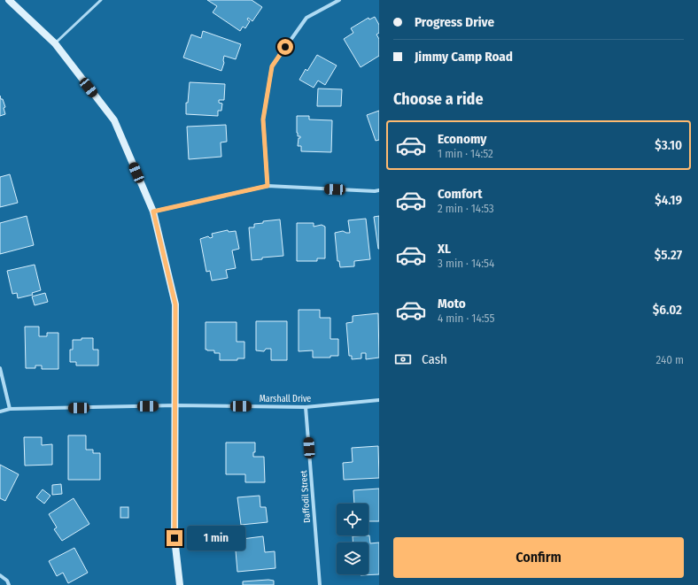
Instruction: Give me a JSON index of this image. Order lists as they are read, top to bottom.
{
  "streets": {
    "street": ["Marshall Drive", "Daffodil Street"]
  },
  "crossings": [
    ["Marshall Drive", "Daffodil Street"]
  ],
  "page": {
    "banner": ["Progress Drive", "Jimmy Camp Road"],
    "heading": "Choose a ride",
    "list": [
      {
        "name": "Economy",
        "note": "1 min · 14:52",
        "value": "$3.10"
      },
      {
        "name": "Comfort",
        "note": "2 min · 14:53",
        "value": "$4.19"
      },
      {
        "name": "XL",
        "note": "3 min · 14:54",
        "value": "$5.27"
      },
      {
        "name": "Moto",
        "note": "4 min · 14:55",
        "value": "$6.02"
      }
    ],
    "pay": ["Cash", "240 m"],
    "bubble": "1 min",
    "buttons": "Confirm"
  }
}
